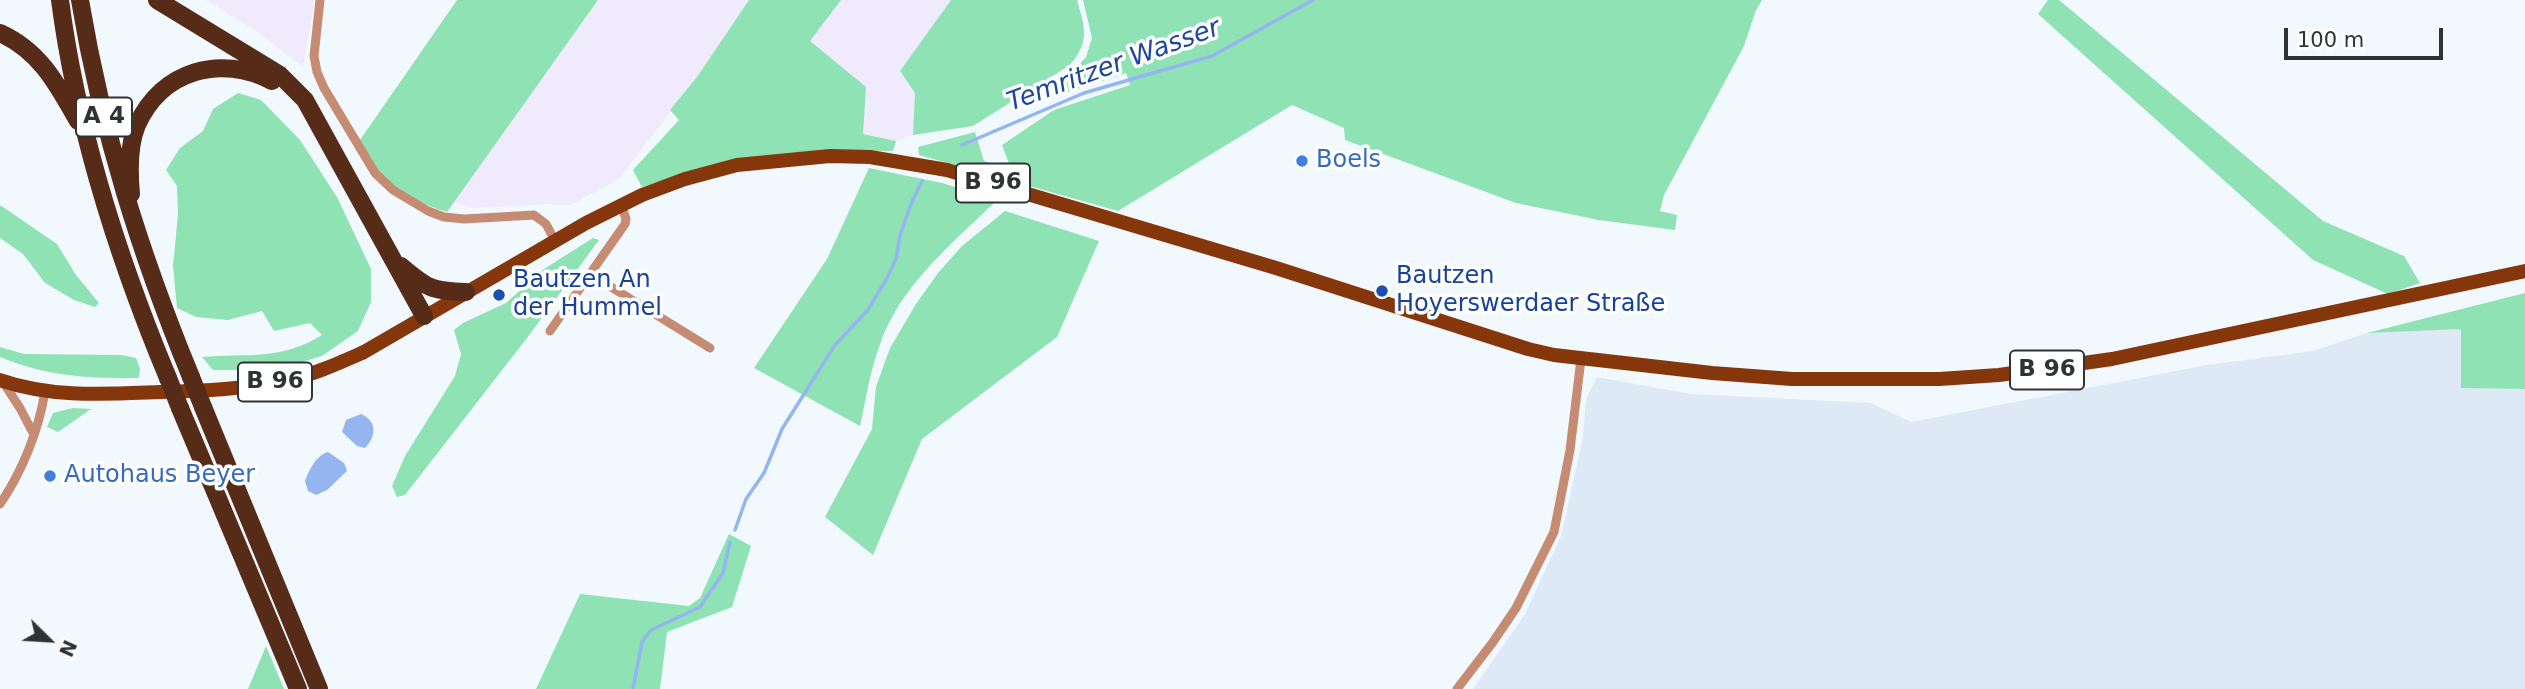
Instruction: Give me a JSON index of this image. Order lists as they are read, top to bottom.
{
  "streets": {
    "highway": ["A 4"],
    "main road": ["B 96"]
  },
  "water": ["Temritzer Wasser"],
  "places": [
    "Boels",
    "Bautzen Hoyerswerdaer Straße",
    "Bautzen An der Hummel",
    "Autohaus Beyer"
  ],
  "scale_bar": "100 m",
  "north": "bottom right"
}
